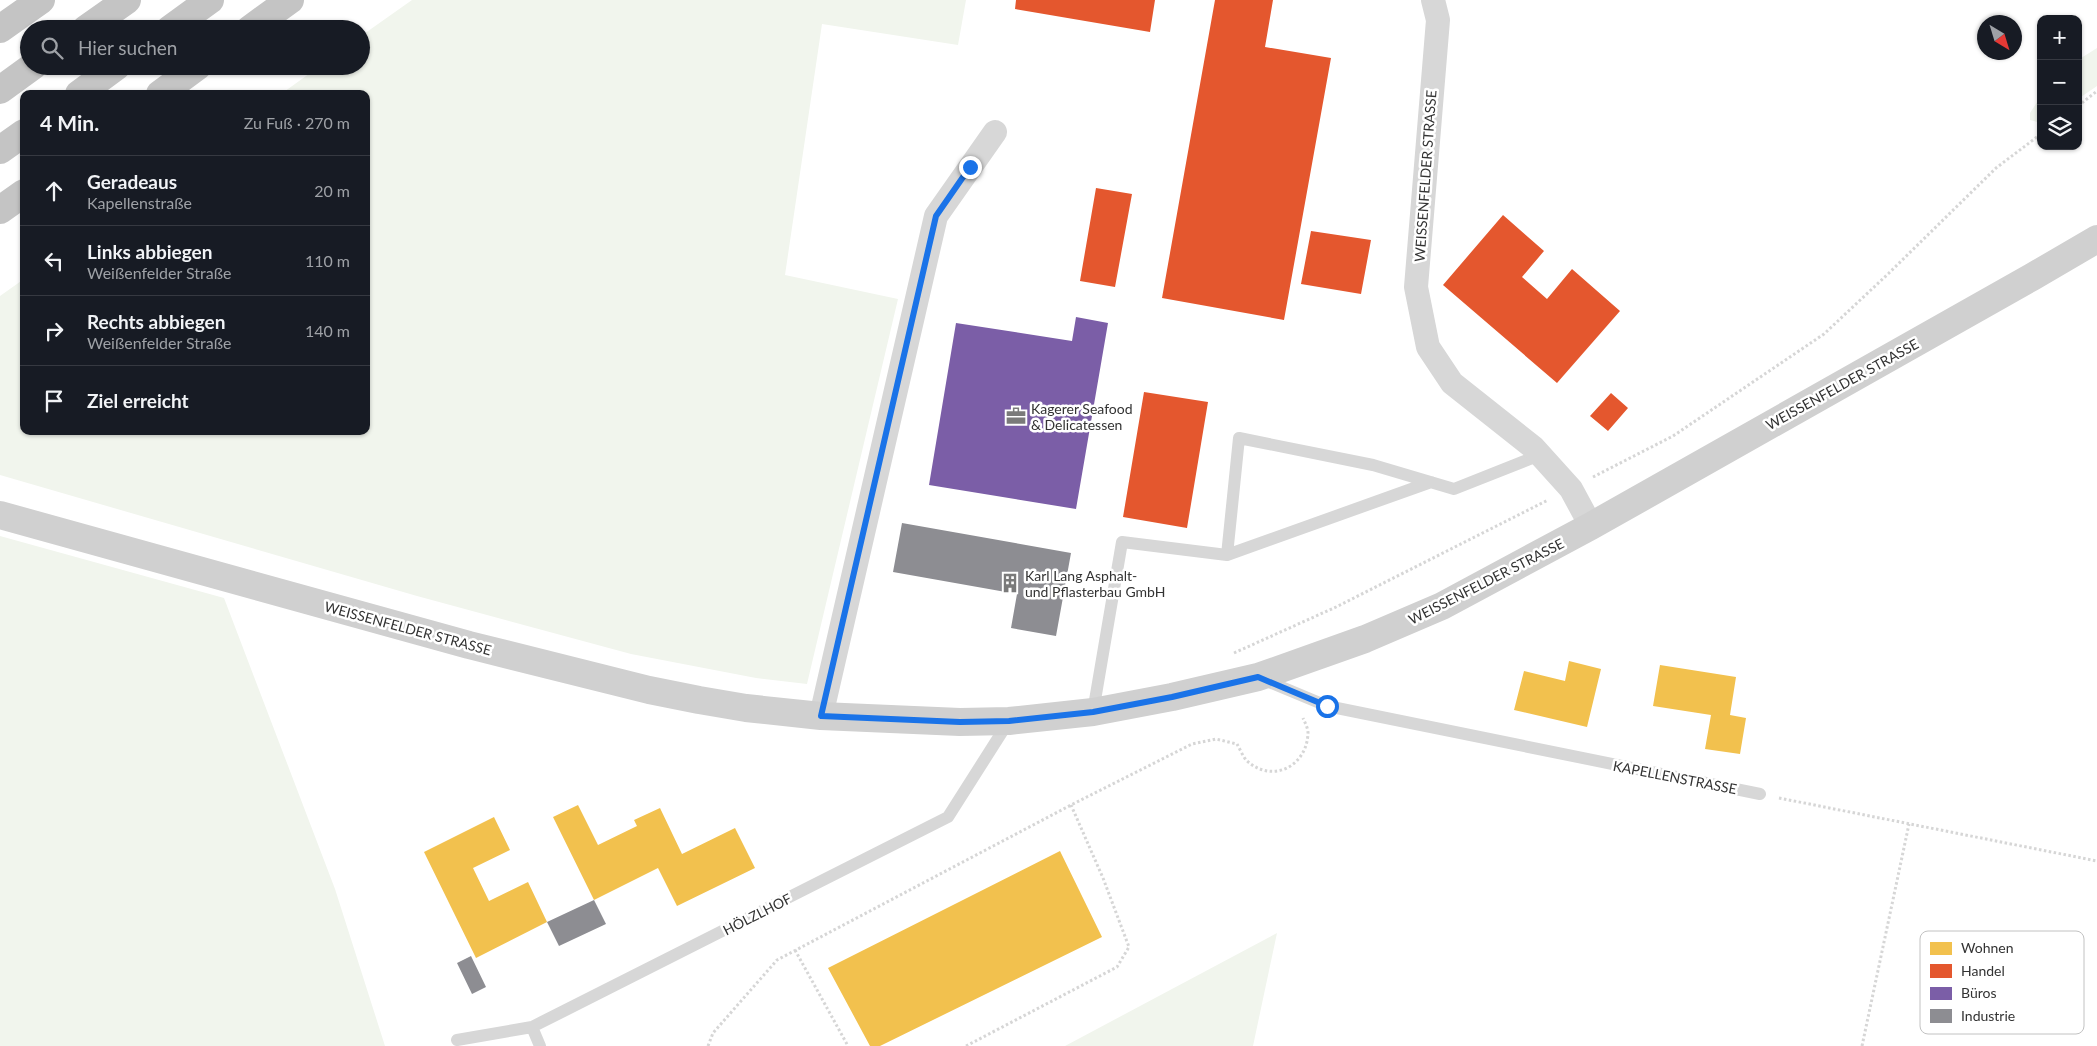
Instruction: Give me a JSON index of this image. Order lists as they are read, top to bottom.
{
  "streets": {
    "street": ["WEISSENFELDER STRASSE"],
    "lane": ["KAPELLENSTRASSE", "HÖLZLHOF"]
  },
  "crossings": [
    ["WEISSENFELDER STRASSE", "KAPELLENSTRASSE"],
    ["WEISSENFELDER STRASSE", "HÖLZLHOF"]
  ],
  "places": {
    "office": ["Kagerer Seafood & Delicatessen"],
    "building": ["Karl Lang Asphalt- und Pflasterbau GmbH"]
  },
  "legend": [
    "Wohnen",
    "Handel",
    "Büros",
    "Industrie"
  ],
  "north": "bottom right",
  "page": {
    "map_buttons": ["+", "−"],
    "search": "Hier suchen",
    "heading": ["4 Min.", "Zu Fuß · 270 m"],
    "list": [
      ["Geradeaus", "Kapellenstraße", "20 m"],
      ["Links abbiegen", "Weißenfelder Straße", "110 m"],
      ["Rechts abbiegen", "Weißenfelder Straße", "140 m"],
      "Ziel erreicht"
    ]
  }
}
